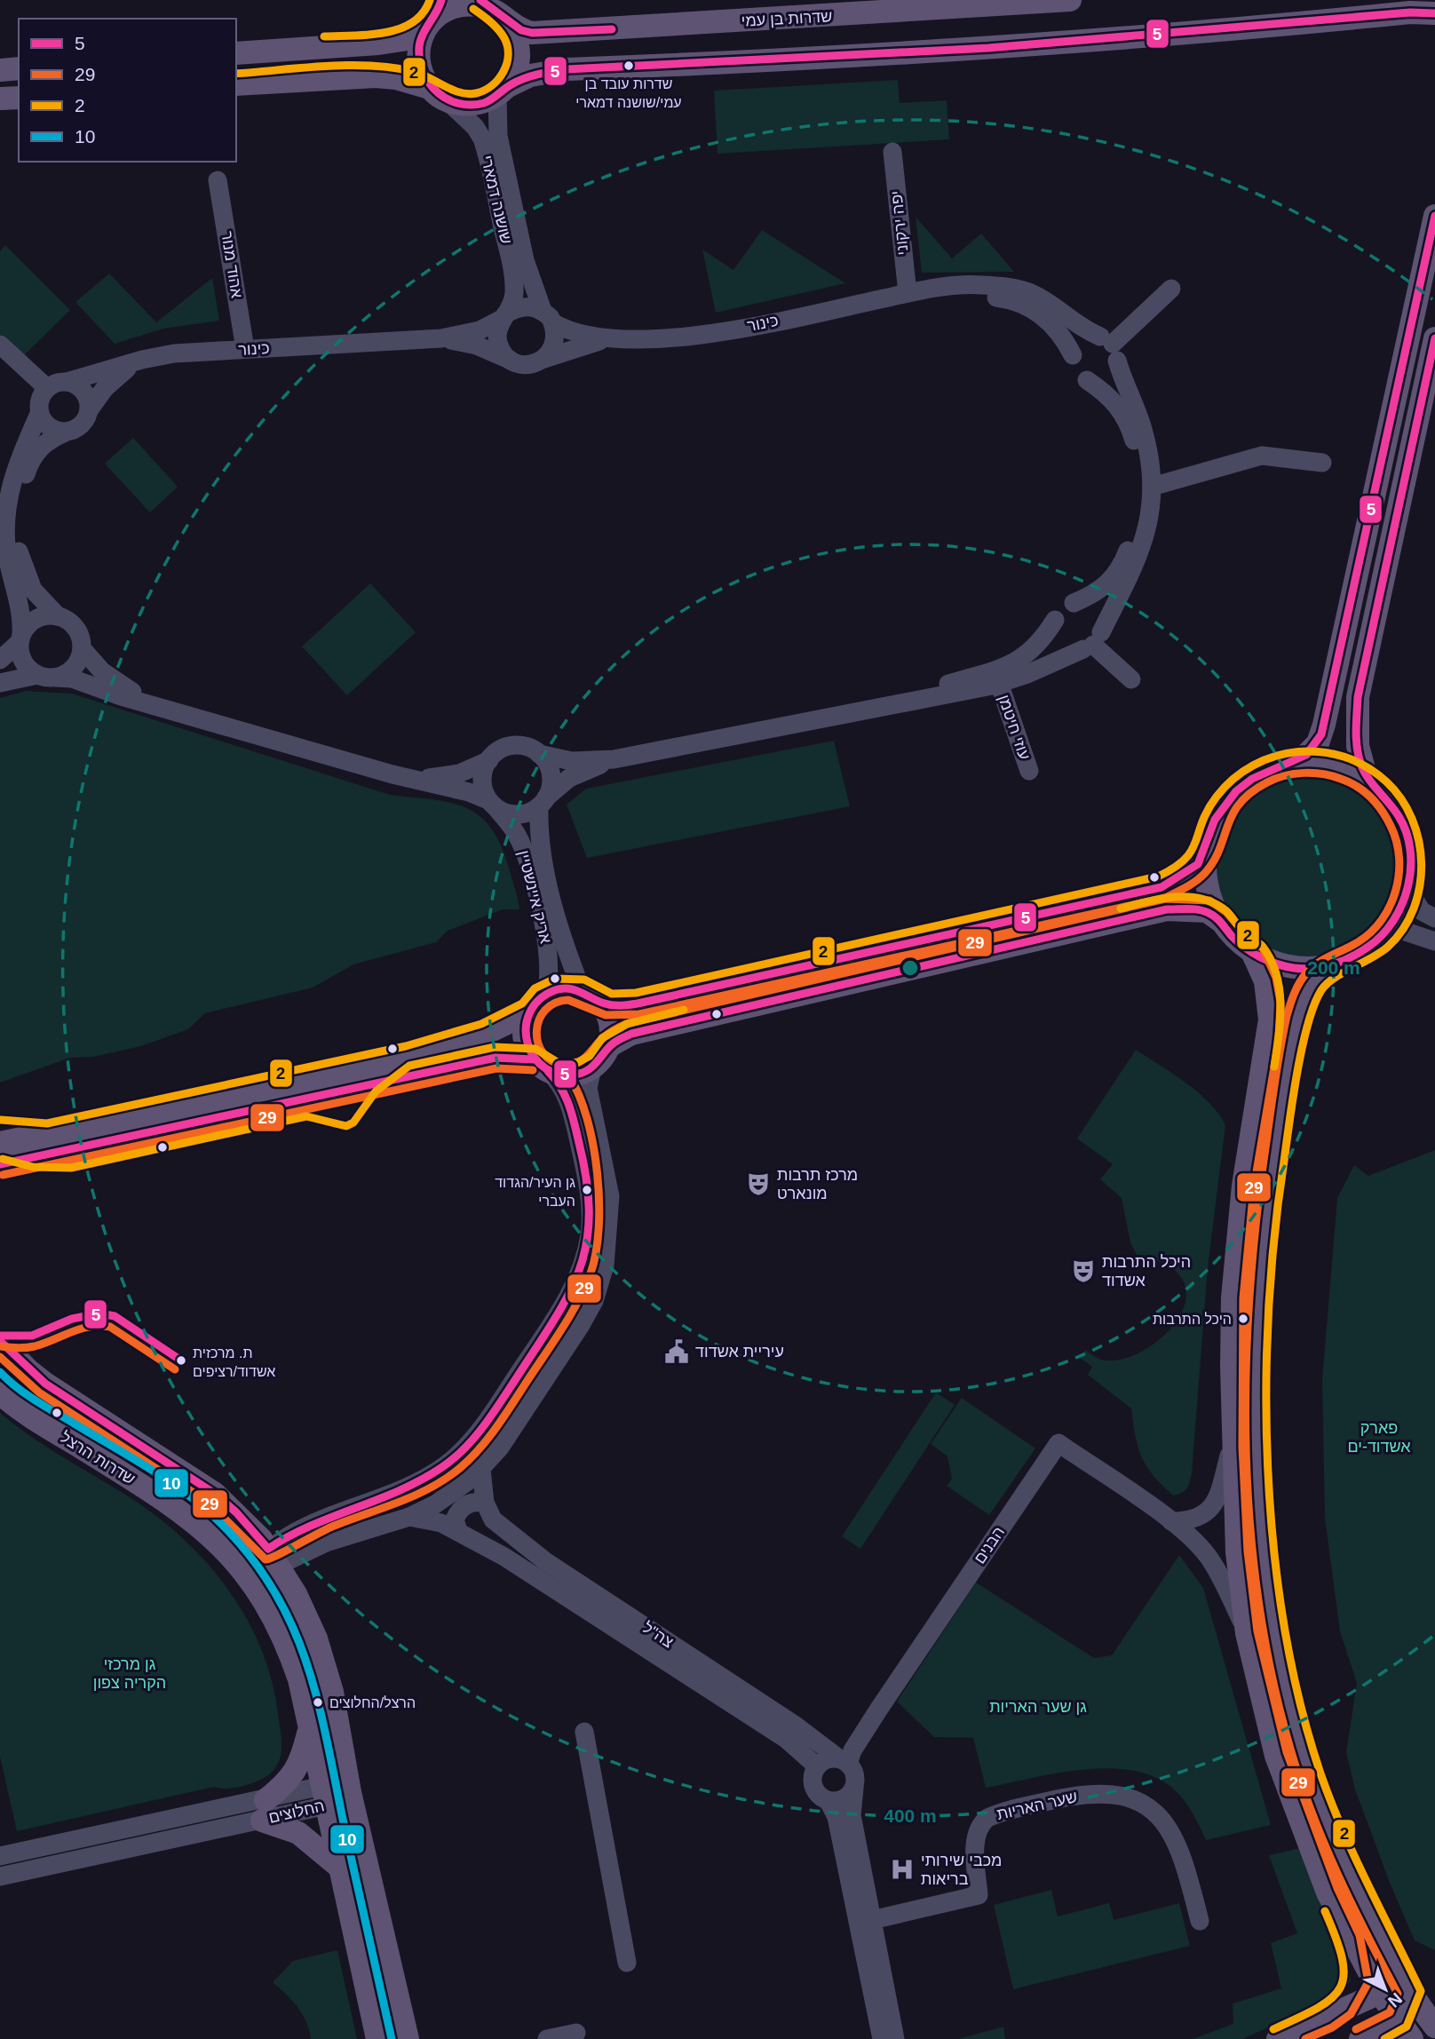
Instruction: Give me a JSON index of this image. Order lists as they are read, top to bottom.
{
  "streets": {
    "main road": ["שדרות בן עמי", "שדרות הרצל"],
    "street": [
      "שושנה דמארי",
      "יפה ירקוני",
      "אהוד מנור",
      "כינור",
      "עוזי חיטמן",
      "אריק איינשטיין",
      "הבנים",
      "צה\"ל",
      "שער האריות",
      "החלוצים"
    ]
  },
  "crossings": [
    ["שדרות בן עמי", "שושנה דמארי"],
    ["שושנה דמארי", "כינור"],
    ["יפה ירקוני", "כינור"],
    ["אהוד מנור", "כינור"],
    ["שדרות הרצל", "החלוצים"],
    ["הבנים", "צה\"ל"]
  ],
  "parks": ["פארק אשדוד-ים", "גן מרכזי הקריה צפון", "גן שער האריות"],
  "places": {
    "other": [
      "שדרות עובד בן עמי/שושנה דמארי",
      "גן העיר/הגדוד העברי",
      "היכל התרבות",
      "ת. מרכזית אשדוד/רציפים",
      "הרצל/החלוצים"
    ],
    "theatre": ["מרכז תרבות מונארט", "היכל התרבות אשדוד"],
    "public building": ["עיריית אשדוד"],
    "hospital": ["מכבי שירותי בריאות"]
  },
  "lines": [
    "transit line 5",
    "transit line 2",
    "transit line 29",
    "transit line 10"
  ],
  "legend": [
    "5",
    "29",
    "2",
    "10"
  ],
  "north": "bottom right",
  "rings": ["200 m", "400 m"]
}
